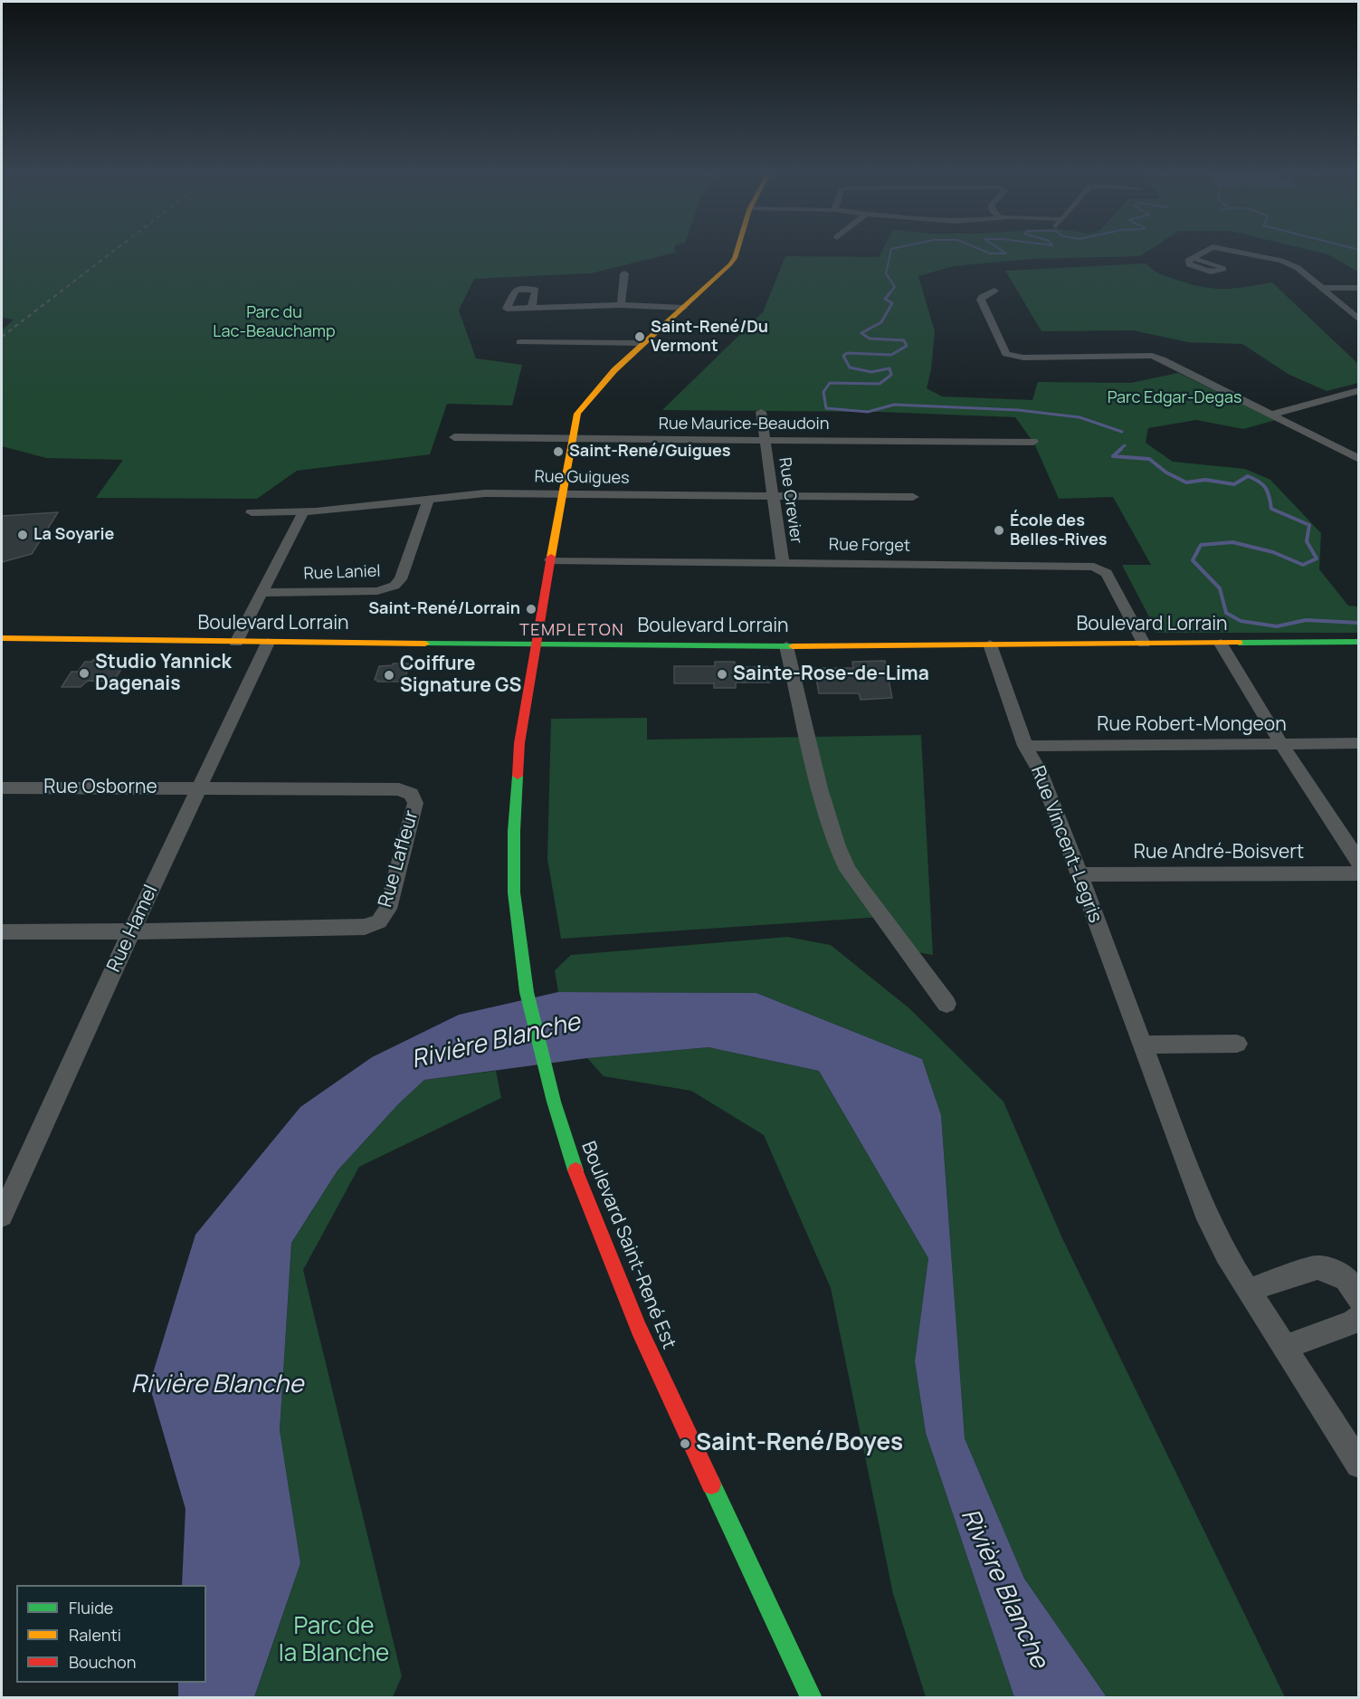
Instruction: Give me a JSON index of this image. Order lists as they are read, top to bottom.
{
  "streets": {
    "street": [
      "Rue Maurice-Beaudoin",
      "Rue Guigues",
      "Rue Crevier",
      "Rue Forget",
      "Rue Laniel",
      "Boulevard Lorrain",
      "Rue Robert-Mongeon",
      "Rue Osborne",
      "Rue Vincent-Legris",
      "Rue André-Boisvert",
      "Rue Lafleur",
      "Rue Hamel",
      "Boulevard Saint-René Est"
    ]
  },
  "crossings": [
    ["Rue Maurice-Beaudoin", "Rue Crevier"],
    ["Rue Maurice-Beaudoin", "Boulevard Saint-René Est"],
    ["Rue Guigues", "Rue Crevier"],
    ["Rue Guigues", "Rue Laniel"],
    ["Rue Guigues", "Boulevard Saint-René Est"],
    ["Rue Crevier", "Rue Forget"],
    ["Rue Forget", "Boulevard Lorrain"],
    ["Rue Forget", "Boulevard Saint-René Est"],
    ["Boulevard Lorrain", "Rue Vincent-Legris"],
    ["Boulevard Lorrain", "Rue Hamel"],
    ["Boulevard Lorrain", "Boulevard Saint-René Est"],
    ["Rue Robert-Mongeon", "Rue Vincent-Legris"],
    ["Rue Osborne", "Rue Lafleur"],
    ["Rue Osborne", "Rue Hamel"],
    ["Rue Vincent-Legris", "Rue André-Boisvert"],
    ["Rue Lafleur", "Rue Hamel"]
  ],
  "districts": ["TEMPLETON"],
  "water": ["Rivière Blanche"],
  "parks": ["Parc du Lac-Beauchamp", "Parc Edgar-Degas", "Parc de la Blanche"],
  "places": [
    "Saint-René/Du Vermont",
    "Saint-René/Guigues",
    "École des Belles-Rives",
    "La Soyarie",
    "Saint-René/Lorrain",
    "Studio Yannick Dagenais",
    "Sainte-Rose-de-Lima",
    "Coiffure Signature GS",
    "Saint-René/Boyes"
  ],
  "legend": ["Fluide", "Ralenti", "Bouchon"]
}
